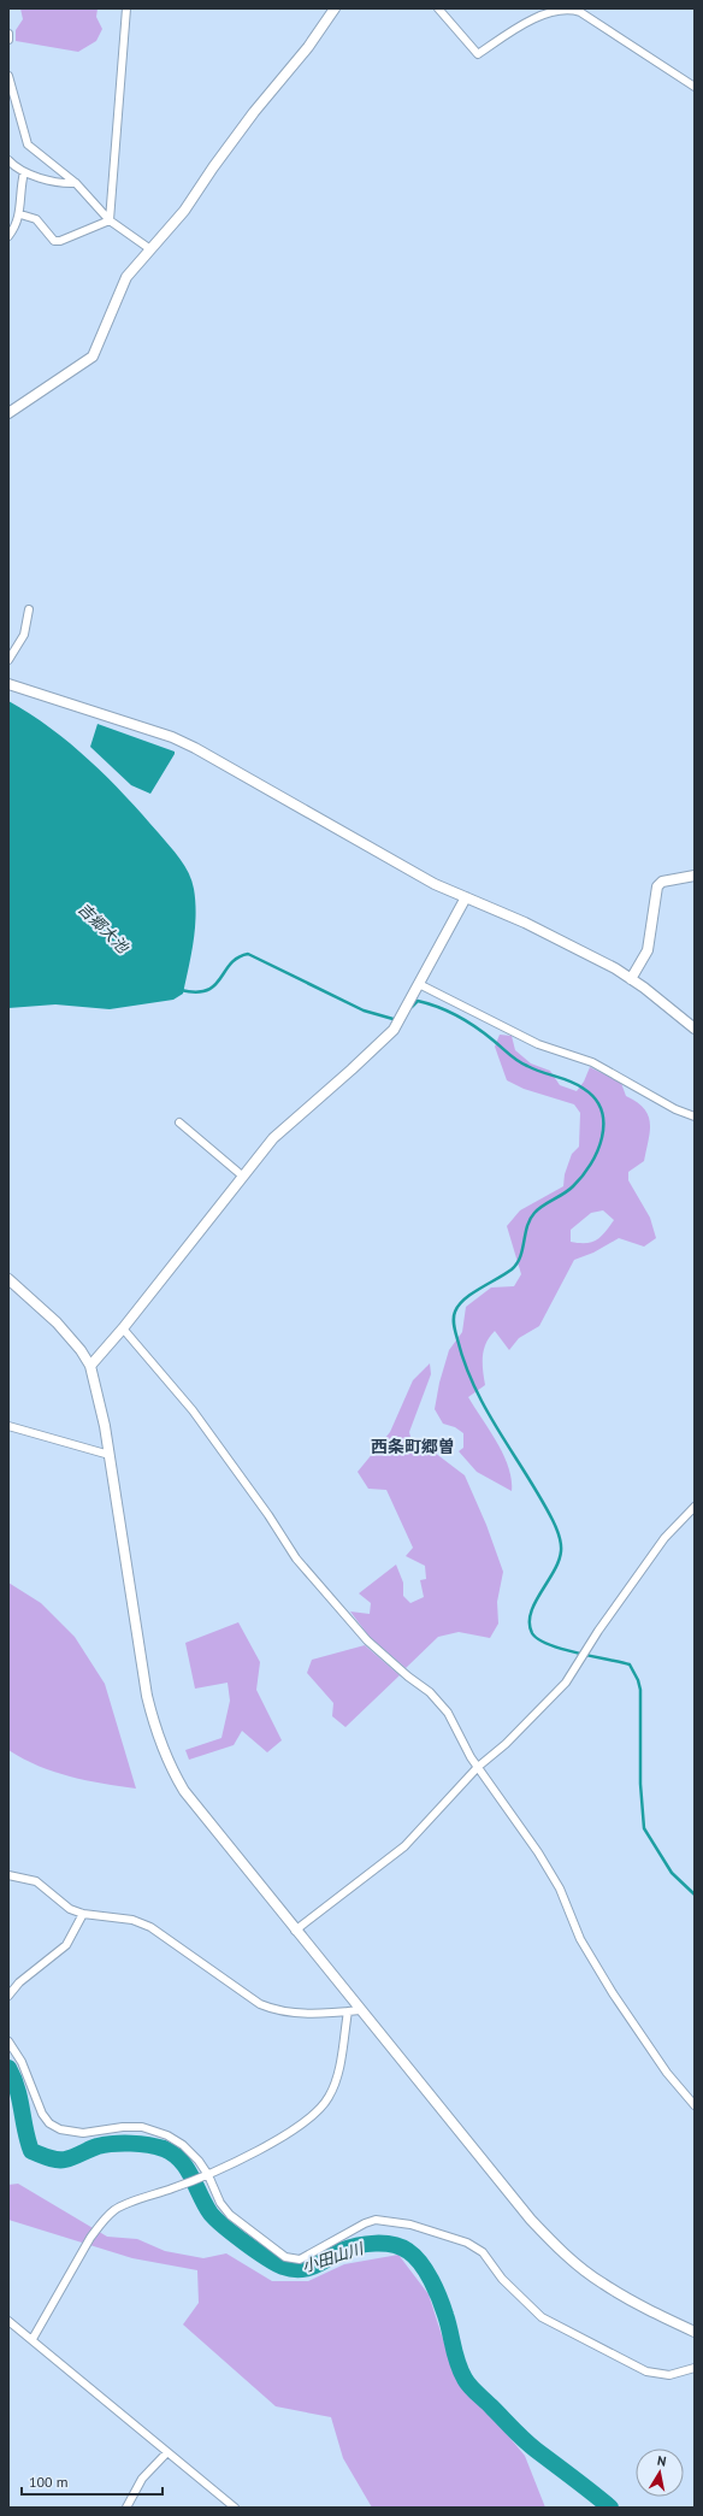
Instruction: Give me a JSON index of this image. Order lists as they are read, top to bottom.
{
  "districts": ["西条町郷曽"],
  "water": ["吉郷大池", "小田山川"],
  "scale_bar": "100 m",
  "north": "top"
}
